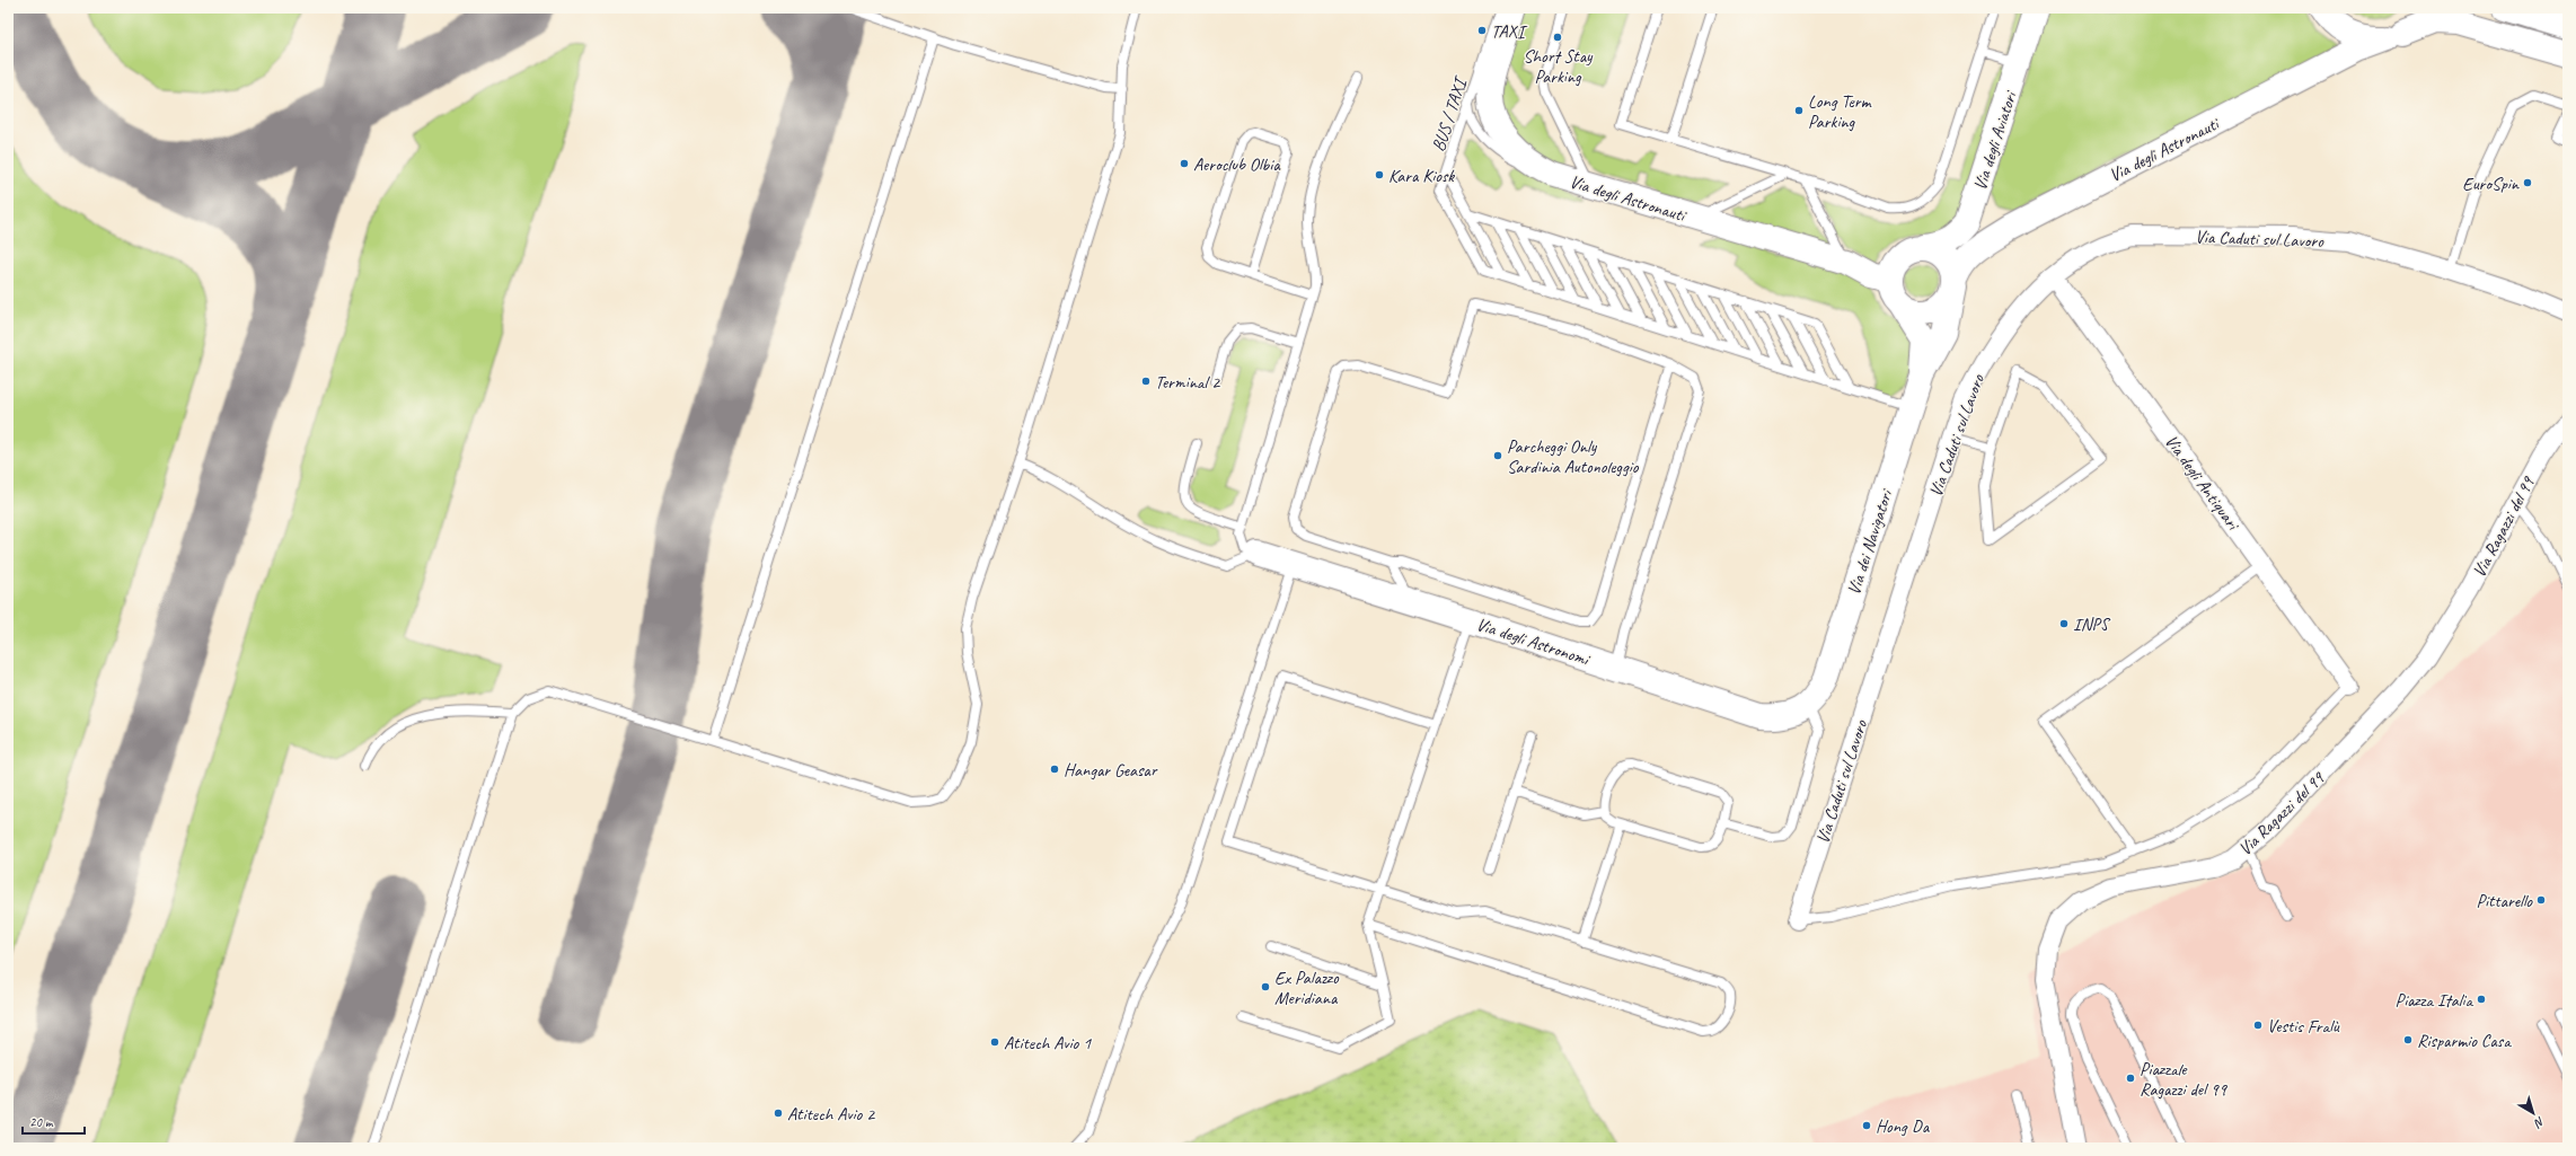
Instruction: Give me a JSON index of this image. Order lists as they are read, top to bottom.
{
  "streets": {
    "street": [
      "Via degli Aviatori",
      "Via degli Astronauti",
      "Via Caduti sul Lavoro",
      "Via degli Antiquari",
      "Via Ragazzi del 99",
      "Via dei Navigatori",
      "Via degli Astronomi"
    ],
    "lane": ["BUS / TAXI"]
  },
  "crossings": [
    ["Via degli Aviatori", "Via degli Astronauti"],
    ["Via degli Aviatori", "Via dei Navigatori"],
    ["Via degli Astronauti", "Via dei Navigatori"],
    ["Via Caduti sul Lavoro", "Via degli Antiquari"],
    ["Via dei Navigatori", "Via degli Astronomi"]
  ],
  "places": [
    "TAXI",
    "Short Stay Parking",
    "Long Term Parking",
    "Aeroclub Olbia",
    "Kara Kiosk",
    "EuroSpin",
    "Terminal 2",
    "Parcheggi Only Sardinia Autonoleggio",
    "INPS",
    "Hangar Geasar",
    "Pittarello",
    "Ex Palazzo Meridiana",
    "Piazza Italia",
    "Vestis Fralù",
    "Risparmio Casa",
    "Atitech Avio 1",
    "Piazzale Ragazzi del 99",
    "Atitech Avio 2",
    "Hong Da"
  ],
  "scale_bar": "20 m",
  "north": "bottom right"
}
